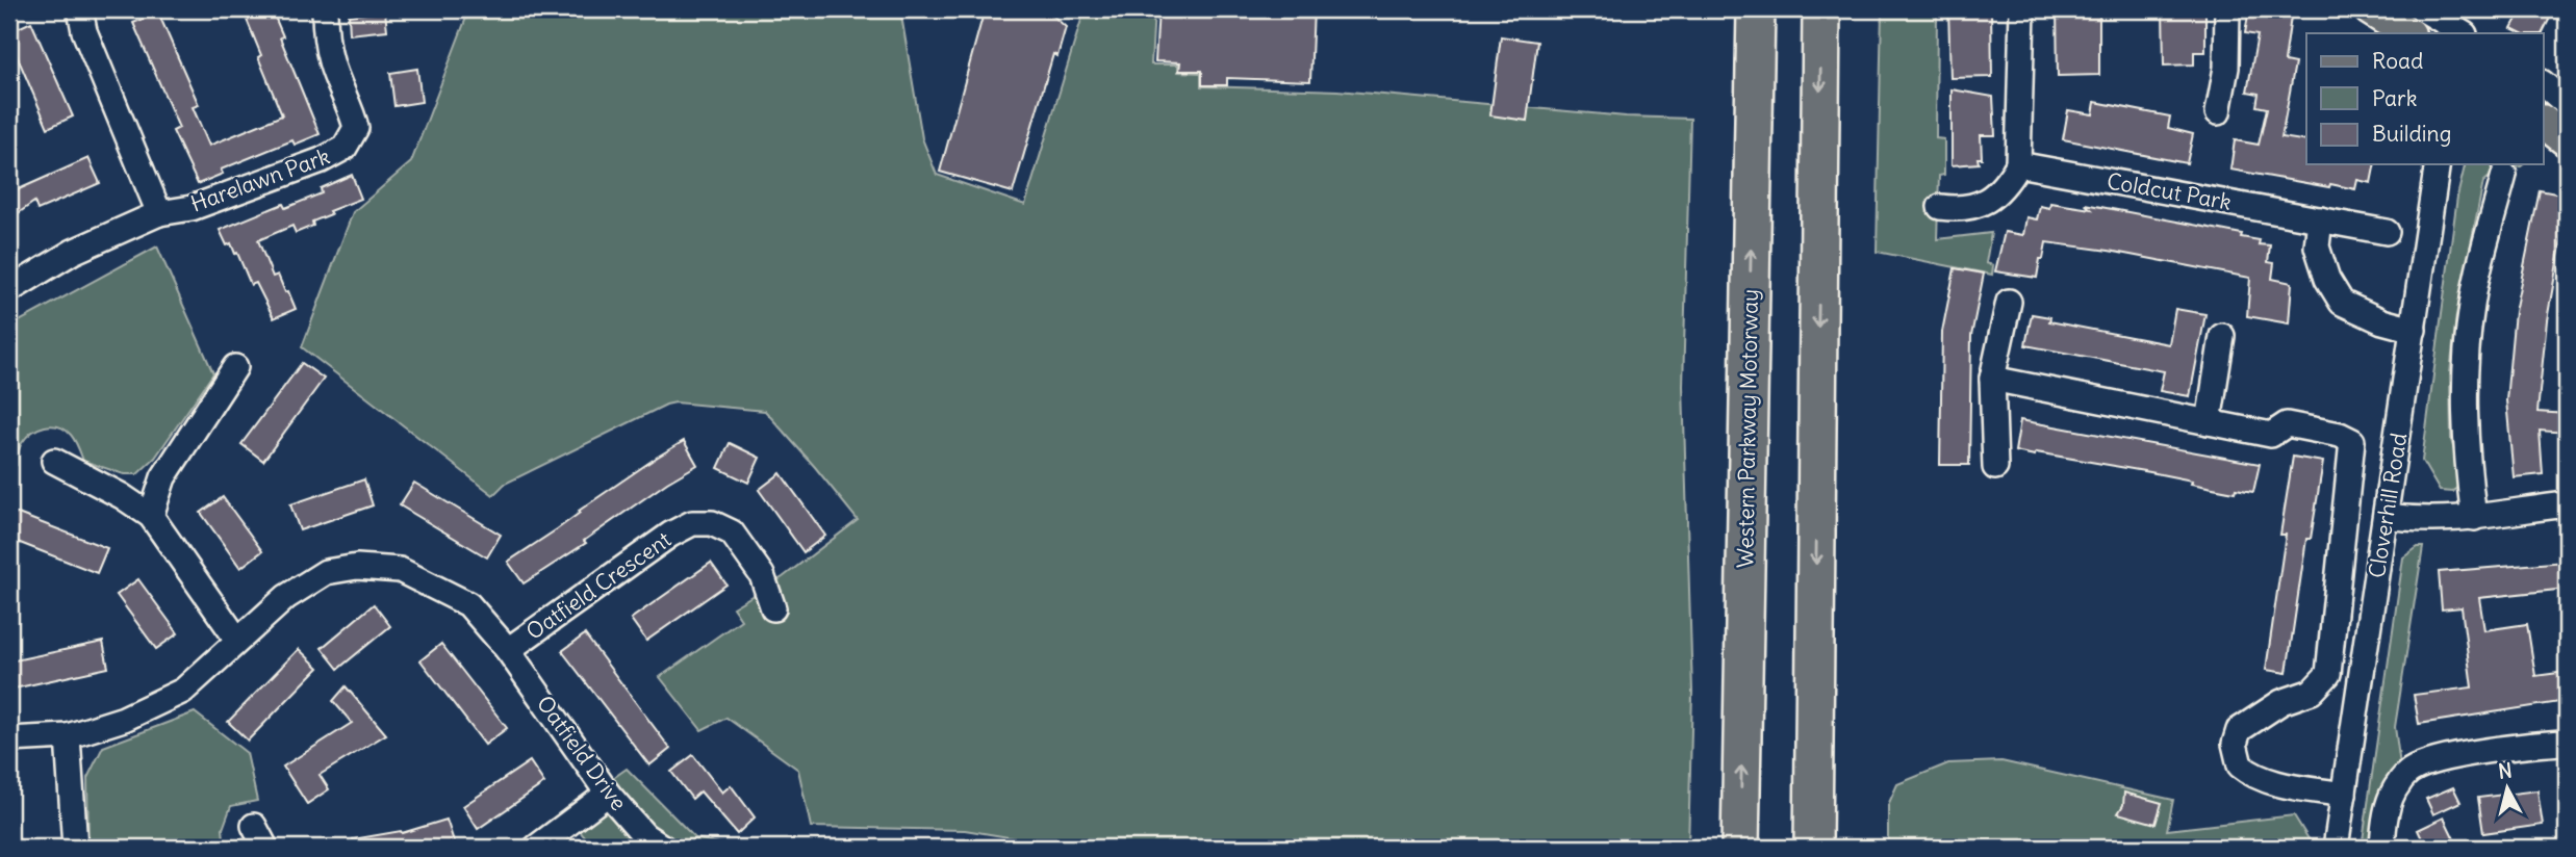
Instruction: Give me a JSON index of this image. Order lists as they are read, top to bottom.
{
  "streets": {
    "highway": ["Western Parkway Motorway"],
    "street": [
      "Harelawn Park",
      "Coldcut Park",
      "Cloverhill Road",
      "Oatfield Crescent",
      "Oatfield Drive"
    ]
  },
  "crossings": [
    ["Oatfield Crescent", "Oatfield Drive"]
  ],
  "legend": ["Road", "Park", "Building"],
  "north": "top"
}
